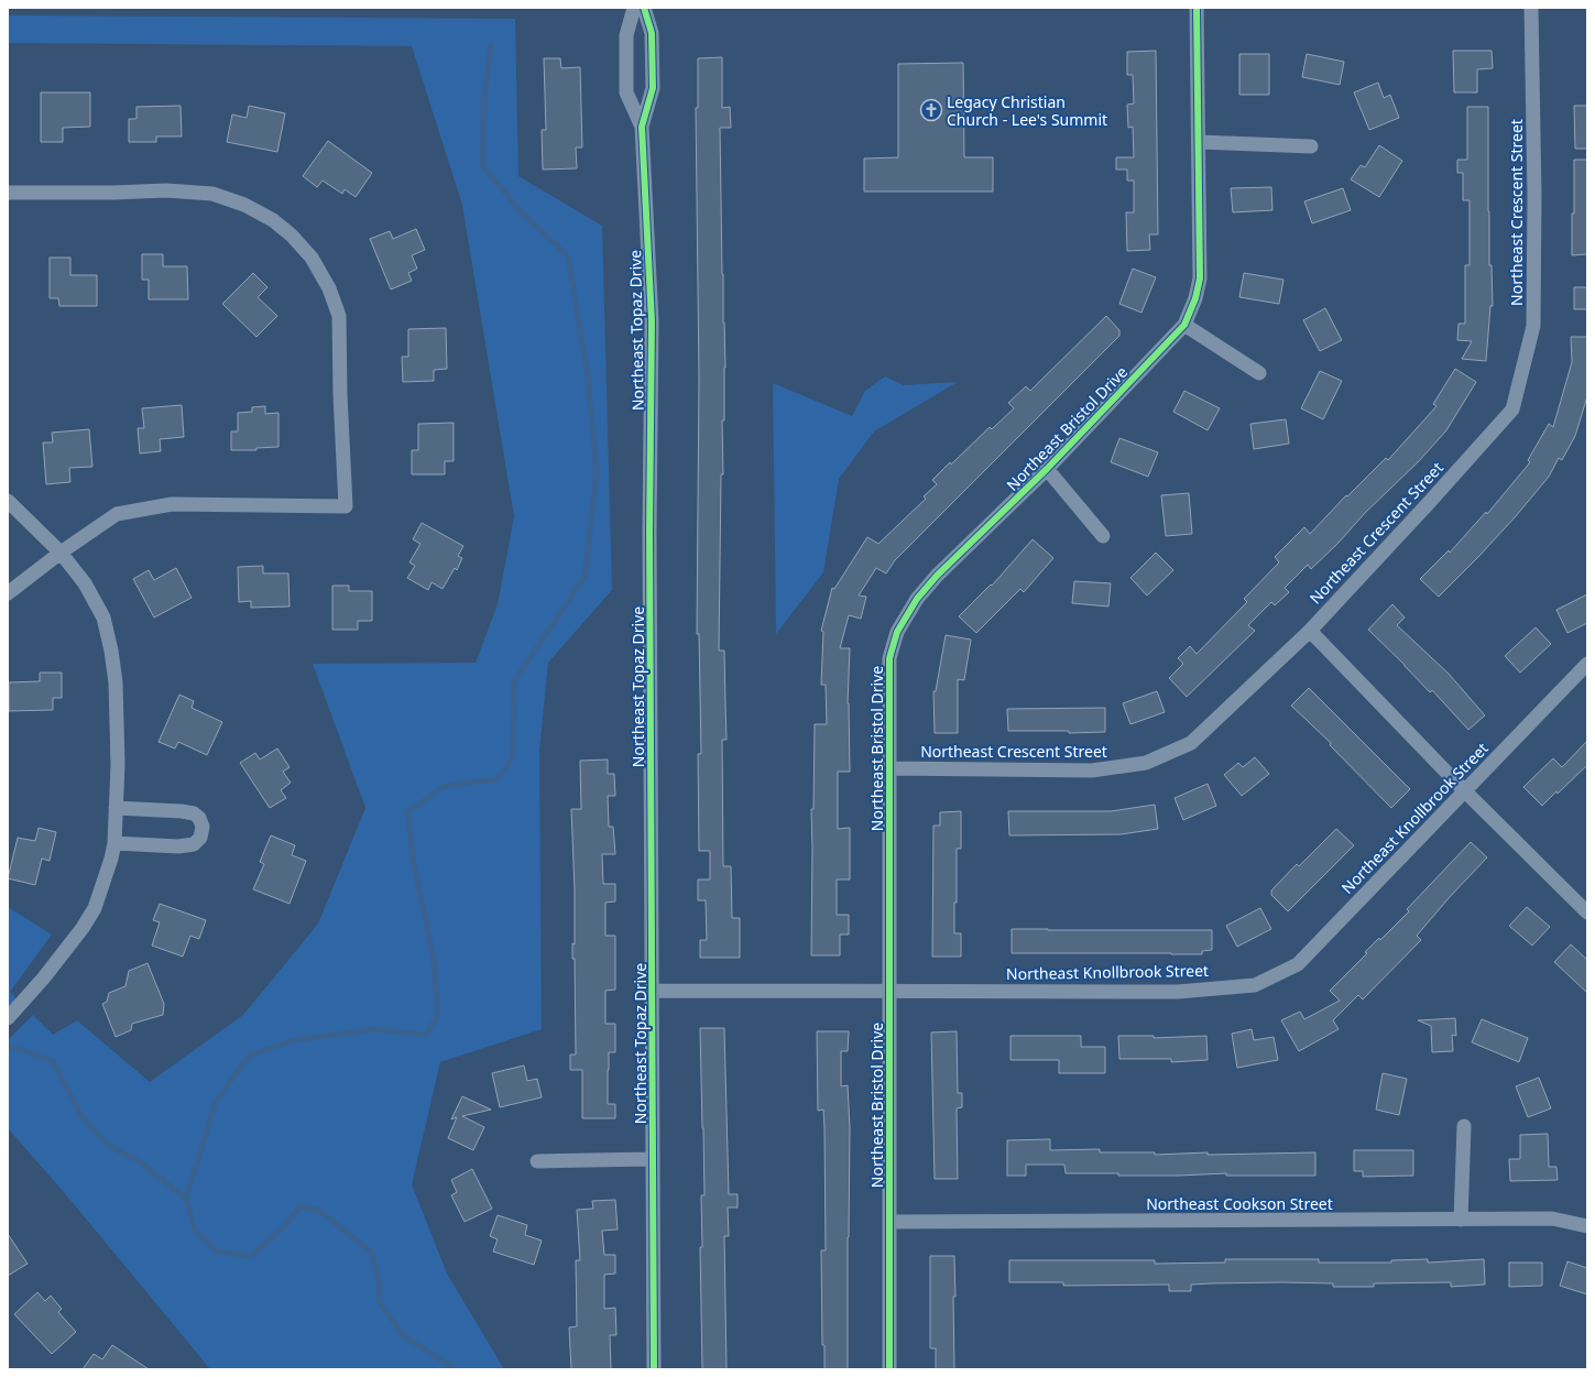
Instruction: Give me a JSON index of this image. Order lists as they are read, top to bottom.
{
  "streets": {
    "street": [
      "Northeast Crescent Street",
      "Northeast Topaz Drive",
      "Northeast Bristol Drive",
      "Northeast Knollbrook Street",
      "Northeast Cookson Street"
    ]
  },
  "crossings": [
    ["Northeast Crescent Street", "Northeast Bristol Drive"],
    ["Northeast Topaz Drive", "Northeast Knollbrook Street"],
    ["Northeast Bristol Drive", "Northeast Knollbrook Street"],
    ["Northeast Bristol Drive", "Northeast Cookson Street"]
  ],
  "places": {
    "church": ["Legacy Christian Church - Lee's Summit"]
  }
}
